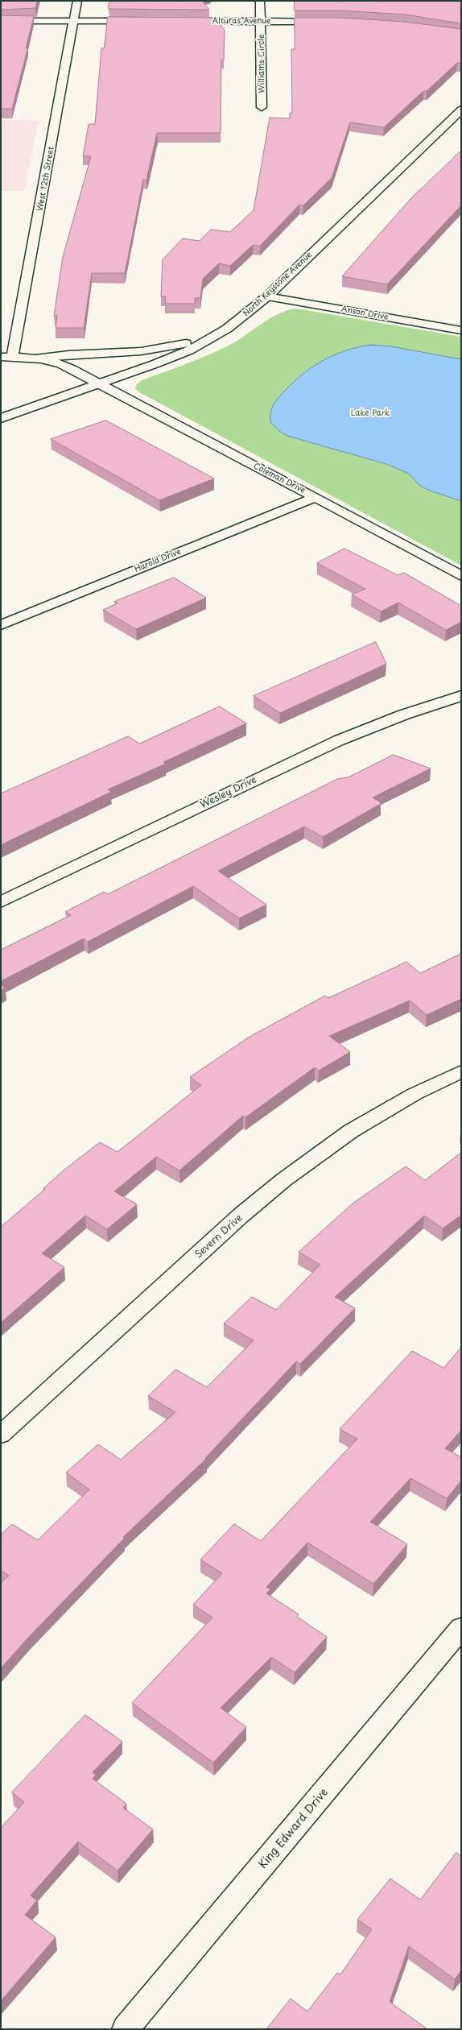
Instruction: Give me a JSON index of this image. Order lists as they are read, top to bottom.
{
  "streets": {
    "street": [
      "Alturas Avenue",
      "Williams Circle",
      "West 12th Street",
      "North Keystone Avenue",
      "Anson Drive",
      "Coleman Drive",
      "Harold Drive",
      "Wesley Drive",
      "Severn Drive",
      "King Edward Drive"
    ]
  },
  "crossings": [
    ["Alturas Avenue", "Williams Circle"],
    ["North Keystone Avenue", "Anson Drive"],
    ["North Keystone Avenue", "Coleman Drive"],
    ["Coleman Drive", "Harold Drive"]
  ],
  "parks": ["Lake Park"]
}
